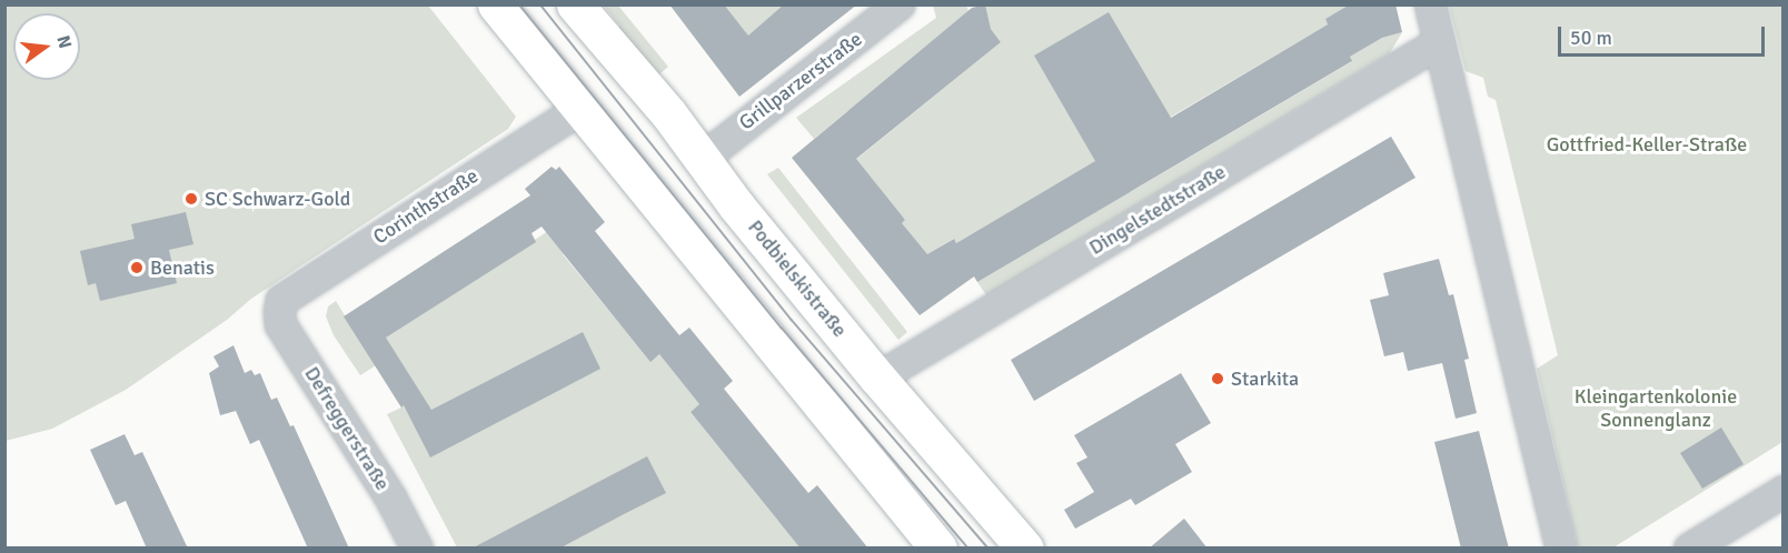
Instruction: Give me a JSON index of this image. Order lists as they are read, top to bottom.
{
  "streets": {
    "main road": ["Podbielskistraße"],
    "street": [
      "Grillparzerstraße",
      "Corinthstraße",
      "Dingelstedtstraße",
      "Defreggerstraße"
    ]
  },
  "crossings": [
    ["Grillparzerstraße", "Podbielskistraße"],
    ["Corinthstraße", "Defreggerstraße"],
    ["Dingelstedtstraße", "Podbielskistraße"]
  ],
  "parks": ["Gottfried-Keller-Straße", "Kleingartenkolonie Sonnenglanz"],
  "places": ["SC Schwarz-Gold", "Benatis", "Starkita"],
  "scale_bar": "50 m",
  "north": "right"
}
